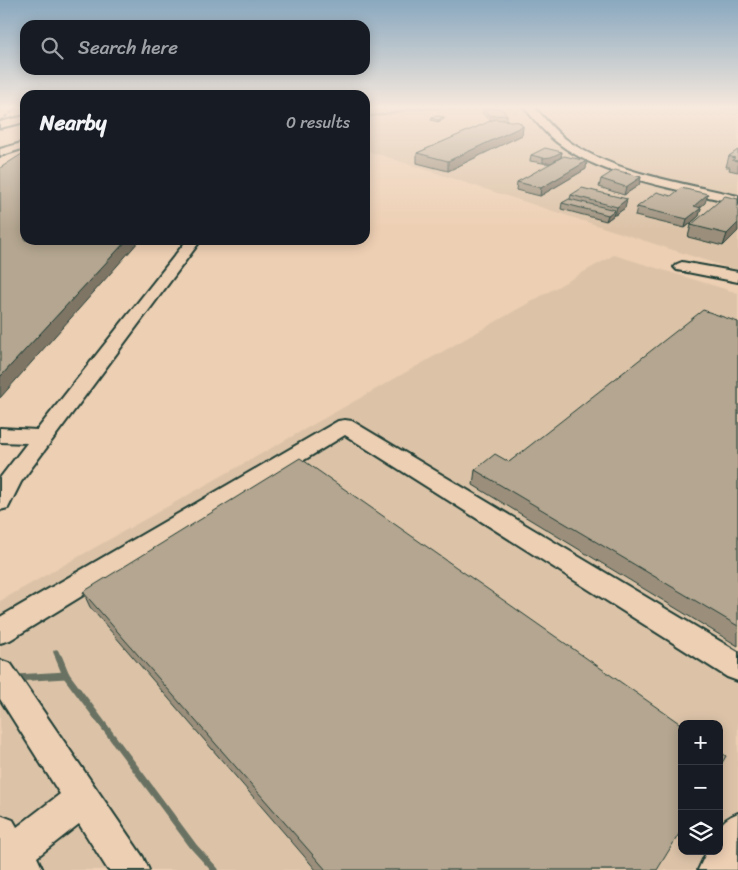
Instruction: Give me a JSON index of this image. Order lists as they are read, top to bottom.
{
  "page": {
    "search": "Search here",
    "heading": ["Nearby", "0 results"],
    "map_buttons": ["+", "−"]
  }
}
